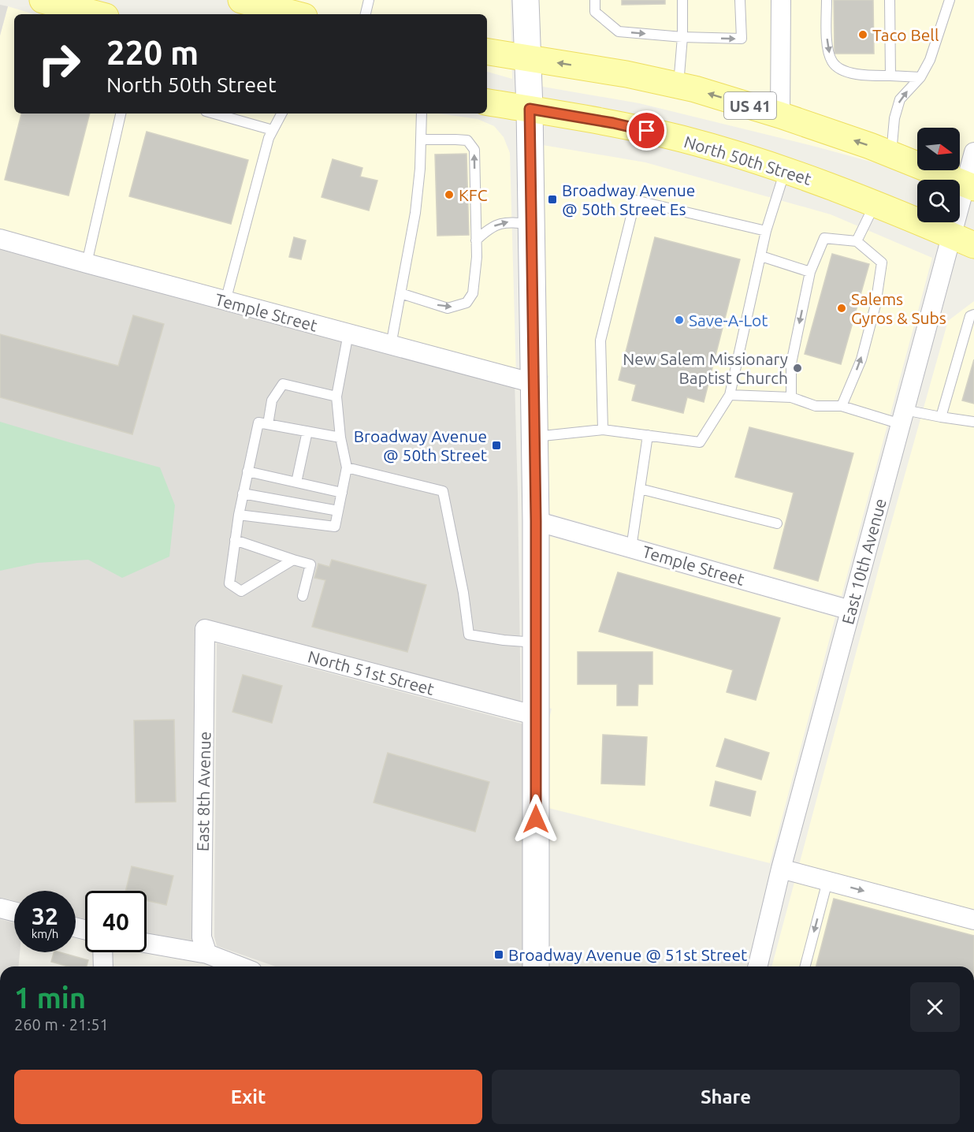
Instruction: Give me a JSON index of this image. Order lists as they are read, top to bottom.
{
  "streets": {
    "main road": ["US 41", "North 50th Street"],
    "street": [
      "Temple Street",
      "East 10th Avenue",
      "North 51st Street",
      "East 8th Avenue"
    ]
  },
  "crossings": [
    ["US 41", "East 10th Avenue"],
    ["North 50th Street", "East 10th Avenue"],
    ["Temple Street", "East 10th Avenue"],
    ["North 51st Street", "East 8th Avenue"]
  ],
  "places": {
    "other": [
      "Taco Bell",
      "KFC",
      "Salems Gyros & Subs",
      "Save-A-Lot",
      "New Salem Missionary Baptist Church"
    ],
    "transit": ["Broadway Avenue @ 50th Street Es", "Broadway Avenue @ 50th Street", "Broadway Avenue @ 51st Street"]
  },
  "north": "right",
  "page": {
    "turn": ["220 m", "North 50th Street"],
    "speed": "32 km/h",
    "limit": "40",
    "heading": ["1 min", "260 m · 21:51"],
    "buttons": ["Exit", "Share"]
  }
}
